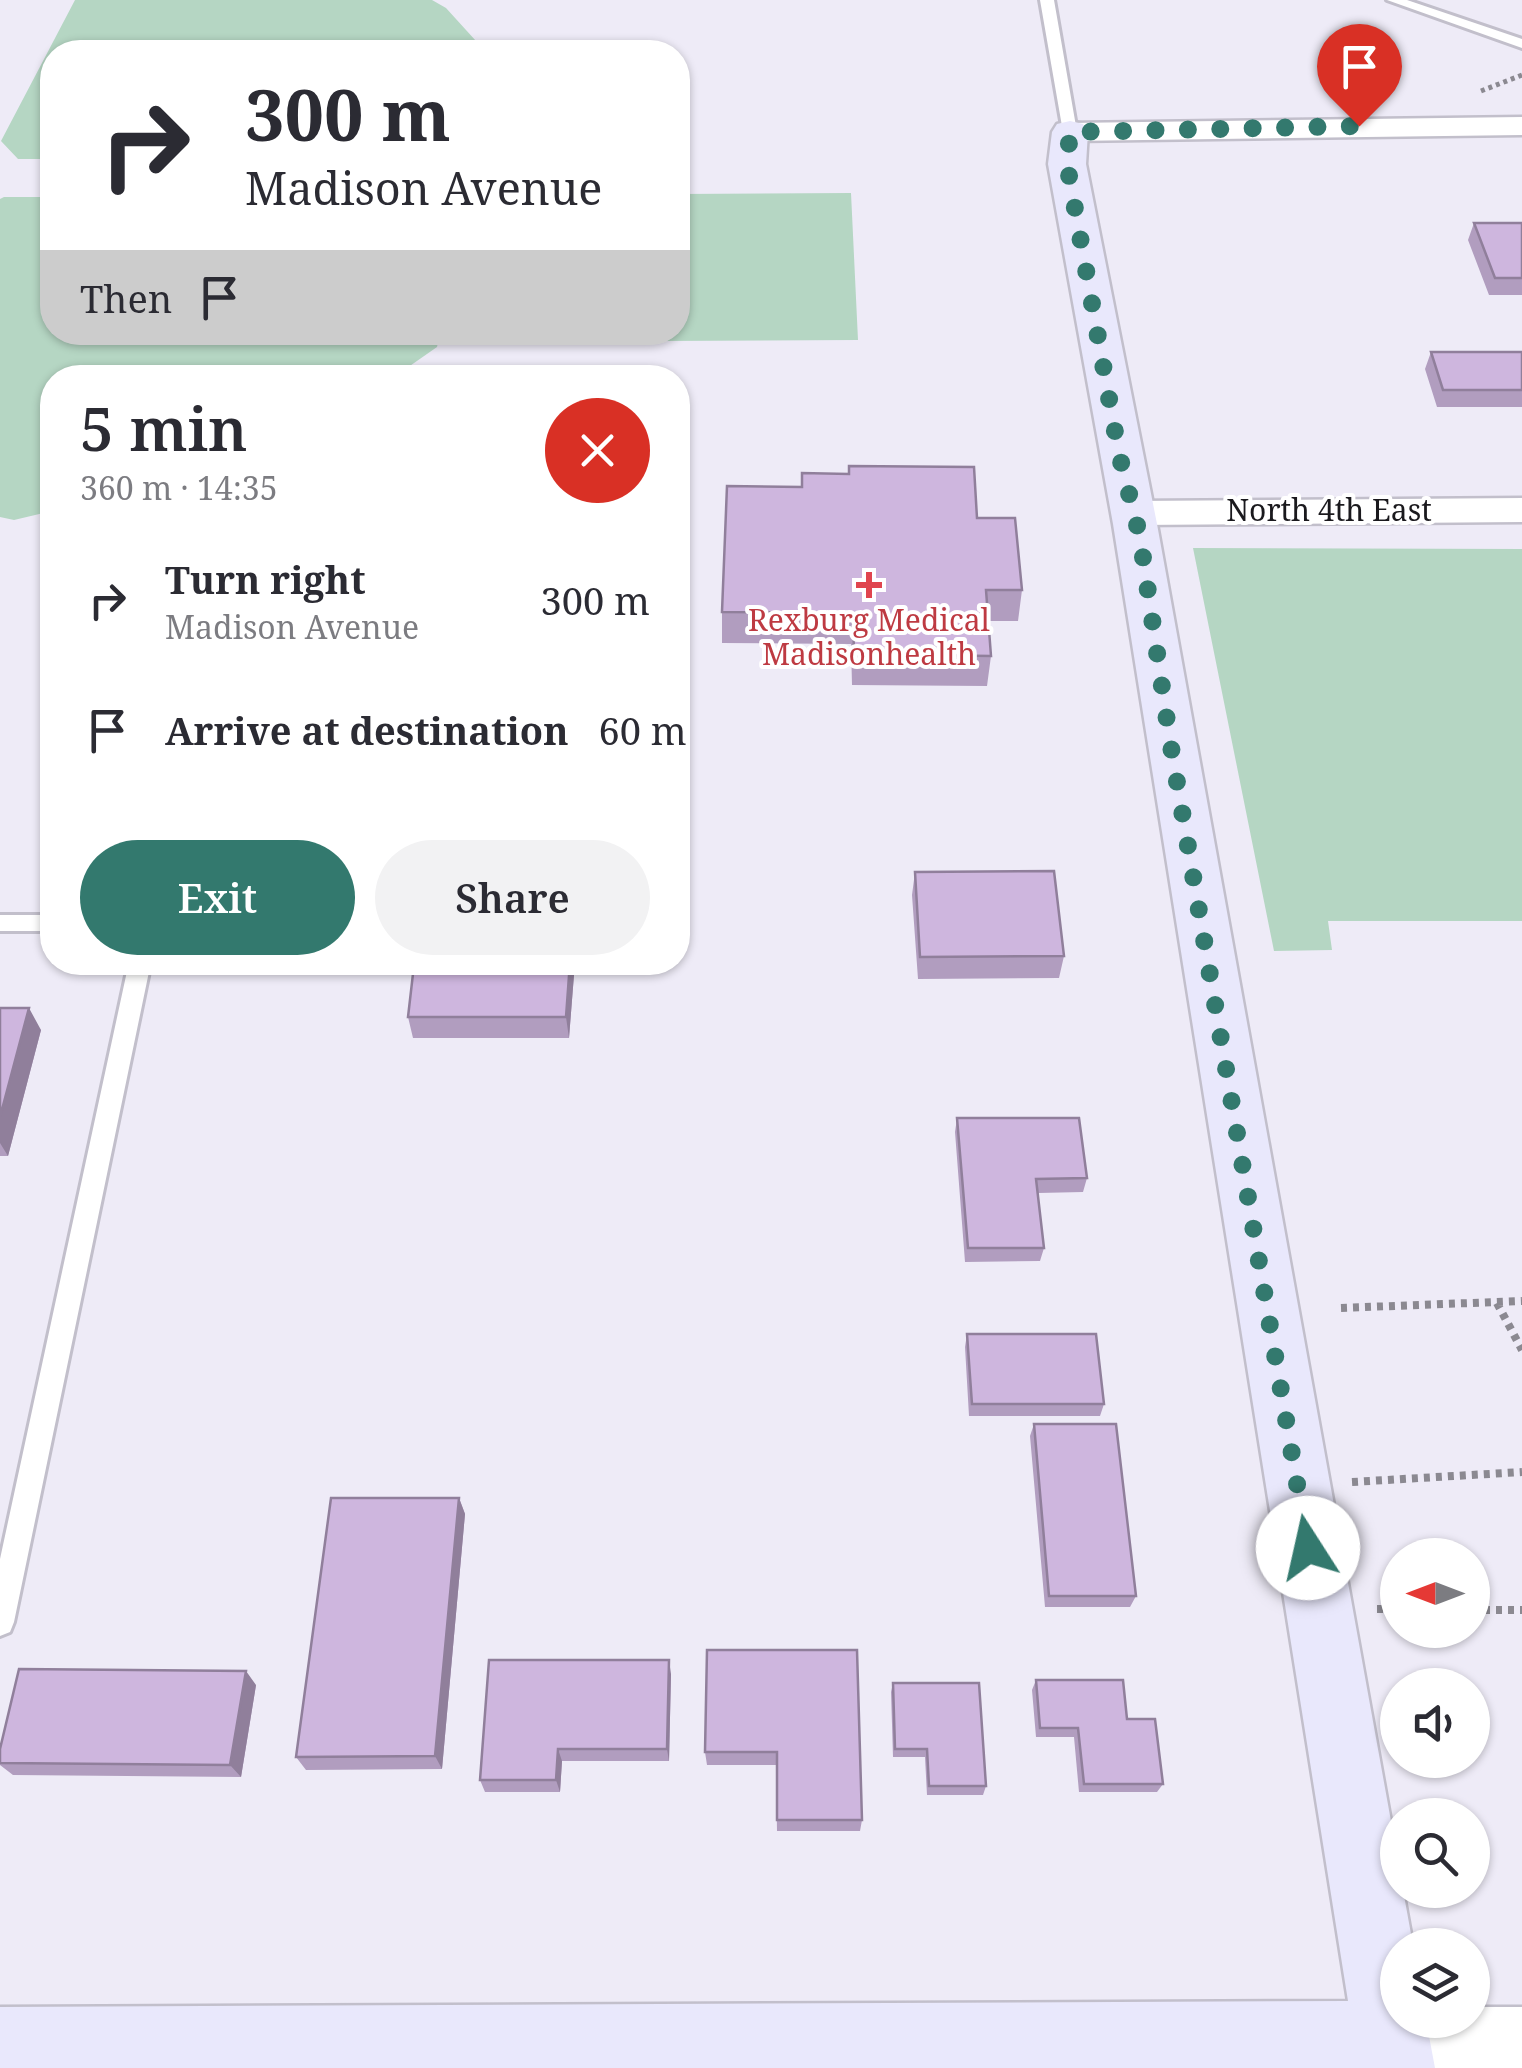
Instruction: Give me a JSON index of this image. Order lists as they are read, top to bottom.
{
  "streets": {
    "street": ["North 4th East"]
  },
  "places": {
    "health": ["Rexburg Medical Madisonhealth"]
  },
  "north": "left",
  "page": {
    "turn": ["300 m", "Madison Avenue"],
    "then": "Then",
    "heading": ["5 min", "360 m · 14:35"],
    "list": [
      {
        "name": "Turn right",
        "note": "Madison Avenue",
        "value": "300 m"
      },
      {
        "name": "Arrive at destination",
        "value": "60 m"
      }
    ],
    "buttons": ["Exit", "Share"]
  }
}
